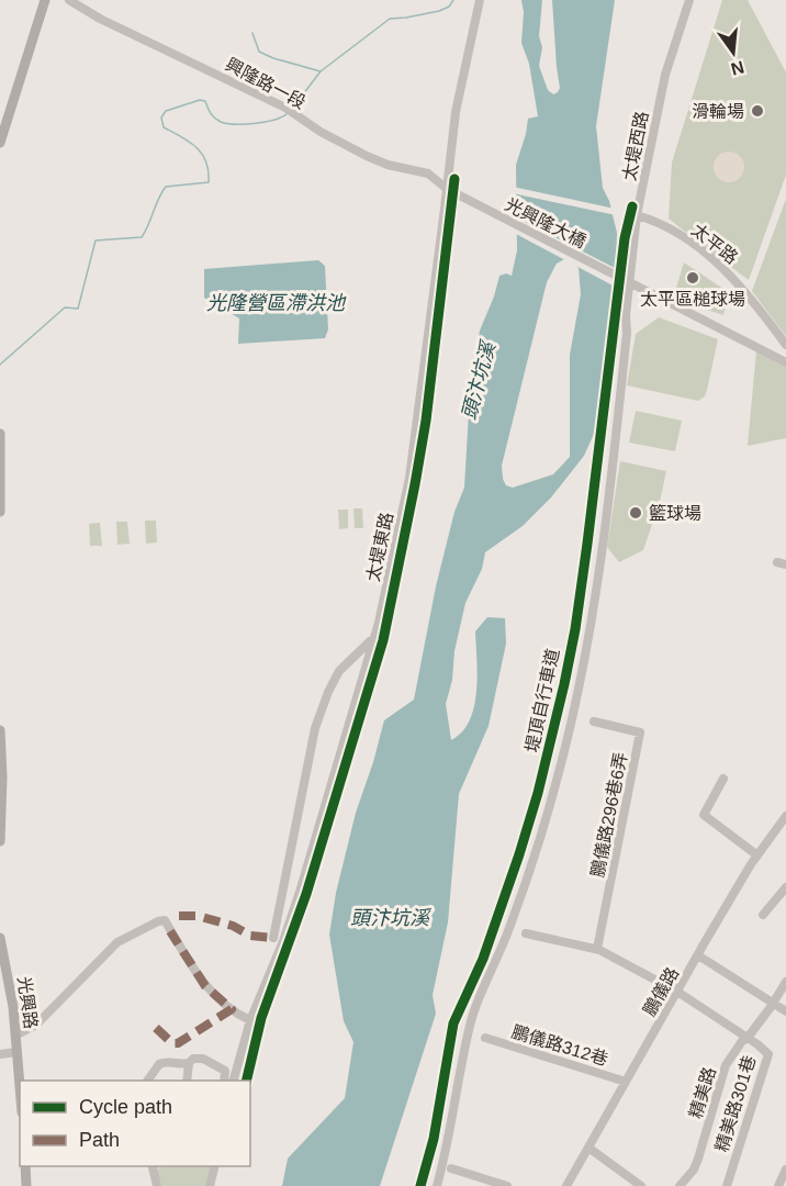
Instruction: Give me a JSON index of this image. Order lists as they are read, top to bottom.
{
  "streets": {
    "main road": ["光興路"],
    "street": [
      "興隆路一段",
      "太堤西路",
      "光興隆大橋",
      "太平路",
      "太堤東路",
      "鵬儀路296巷6弄",
      "鵬儀路",
      "鵬儀路312巷",
      "精美路",
      "精美路301巷"
    ],
    "cycle path": ["堤頂自行車道"]
  },
  "crossings": [
    ["興隆路一段", "光興隆大橋"],
    ["興隆路一段", "太堤東路"],
    ["太堤西路", "光興隆大橋"],
    ["太堤西路", "太平路"],
    ["光興隆大橋", "太堤東路"],
    ["鵬儀路", "鵬儀路312巷"],
    ["精美路", "精美路301巷"]
  ],
  "water": ["光隆營區滯洪池", "頭汴坑溪"],
  "places": ["滑輪場", "太平區槌球場", "籃球場"],
  "legend": ["Cycle path", "Path"],
  "north": "bottom"
}
